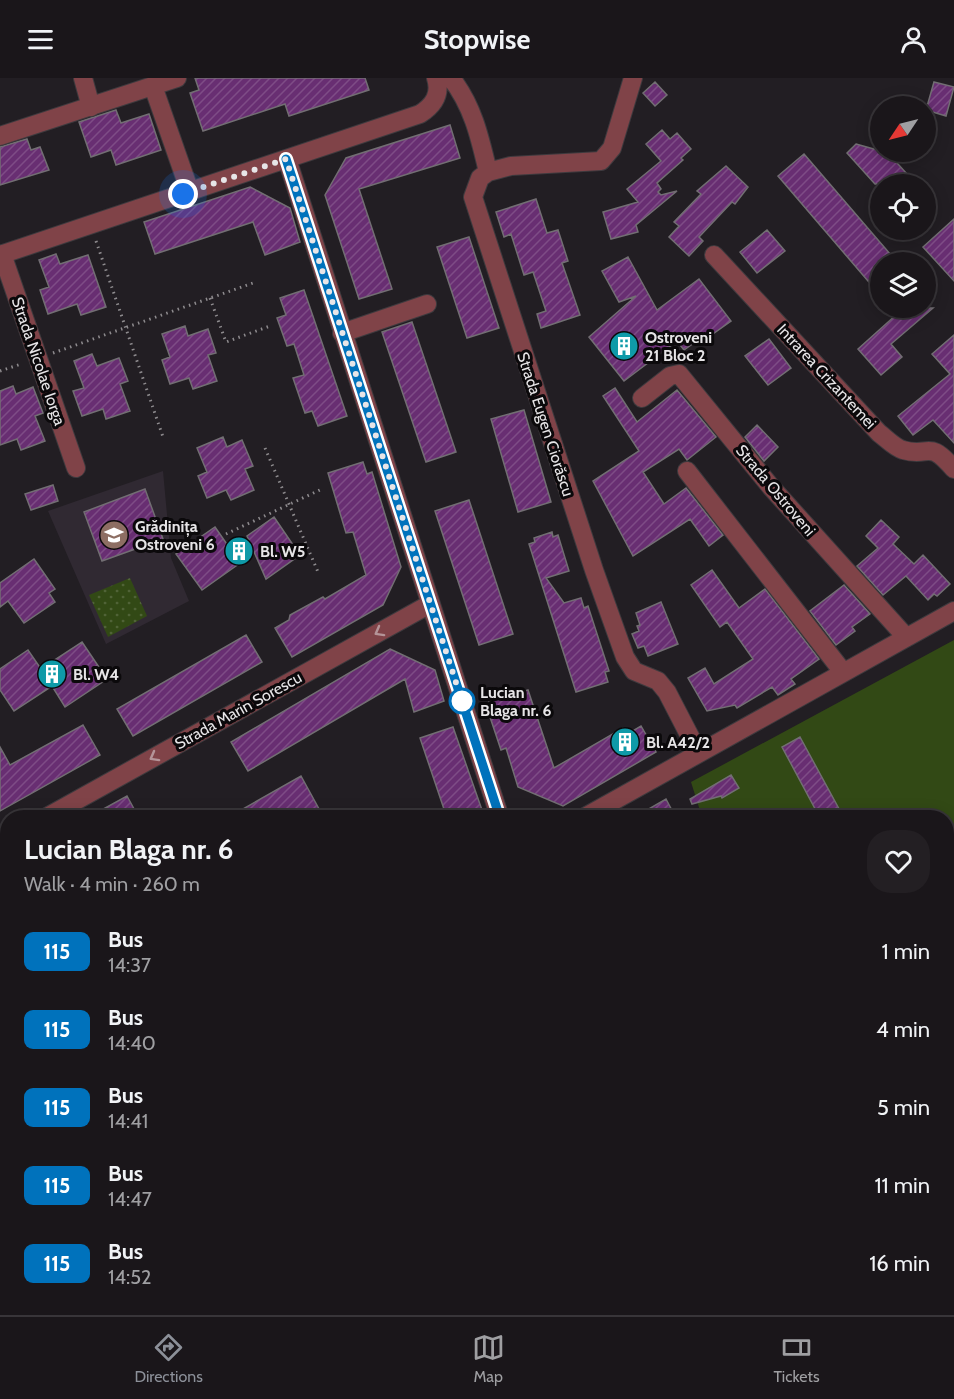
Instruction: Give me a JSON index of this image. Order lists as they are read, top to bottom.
{
  "streets": {
    "street": [
      "Strada Nicolae Iorga",
      "Intrarea Crizantemei",
      "Strada Eugen Ciorăscu",
      "Strada Ostroveni",
      "Strada Marin Sorescu"
    ]
  },
  "one_way": ["Strada Marin Sorescu"],
  "places": {
    "building": [
      "Ostroveni 21 Bloc 2",
      "Bl. W5",
      "Bl. W4",
      "Bl. A42/2"
    ],
    "school or university": ["Grădinița Ostroveni 6"],
    "other": ["Lucian Blaga nr. 6"]
  },
  "lines": ["bus line 115"],
  "north": "bottom left",
  "page": {
    "header": "Stopwise",
    "heading": ["Lucian Blaga nr. 6", "Walk · 4 min · 260 m"],
    "list": [
      {
        "mark": "115",
        "name": "Bus",
        "note": "14:37",
        "value": "1 min"
      },
      {
        "mark": "115",
        "name": "Bus",
        "note": "14:40",
        "value": "4 min"
      },
      {
        "mark": "115",
        "name": "Bus",
        "note": "14:41",
        "value": "5 min"
      },
      {
        "mark": "115",
        "name": "Bus",
        "note": "14:47",
        "value": "11 min"
      },
      {
        "mark": "115",
        "name": "Bus",
        "note": "14:52",
        "value": "16 min"
      }
    ],
    "tabs": ["Directions", "Map", "Tickets"]
  }
}
